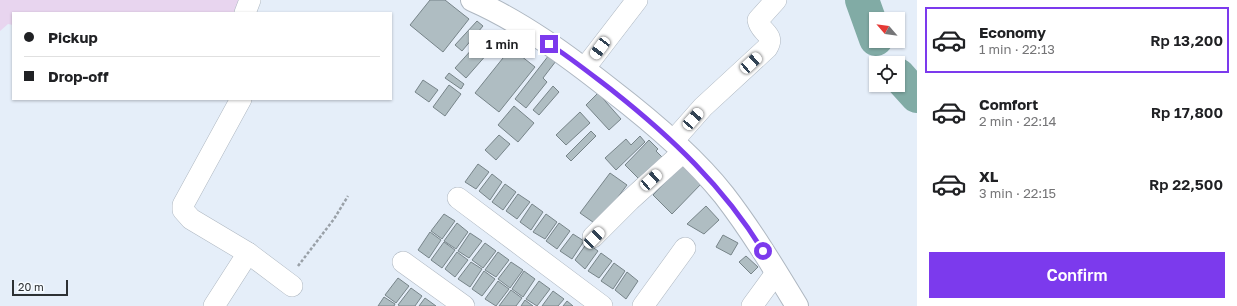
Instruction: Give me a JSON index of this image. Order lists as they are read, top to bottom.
{
  "scale_bar": "20 m",
  "north": "top left",
  "page": {
    "list": [
      {
        "name": "Economy",
        "note": "1 min · 22:13",
        "value": "Rp 13,200"
      },
      {
        "name": "Comfort",
        "note": "2 min · 22:14",
        "value": "Rp 17,800"
      },
      {
        "name": "XL",
        "note": "3 min · 22:15",
        "value": "Rp 22,500"
      }
    ],
    "banner": ["Pickup", "Drop-off"],
    "bubble": "1 min",
    "buttons": "Confirm",
    "scale": "20 m"
  }
}
